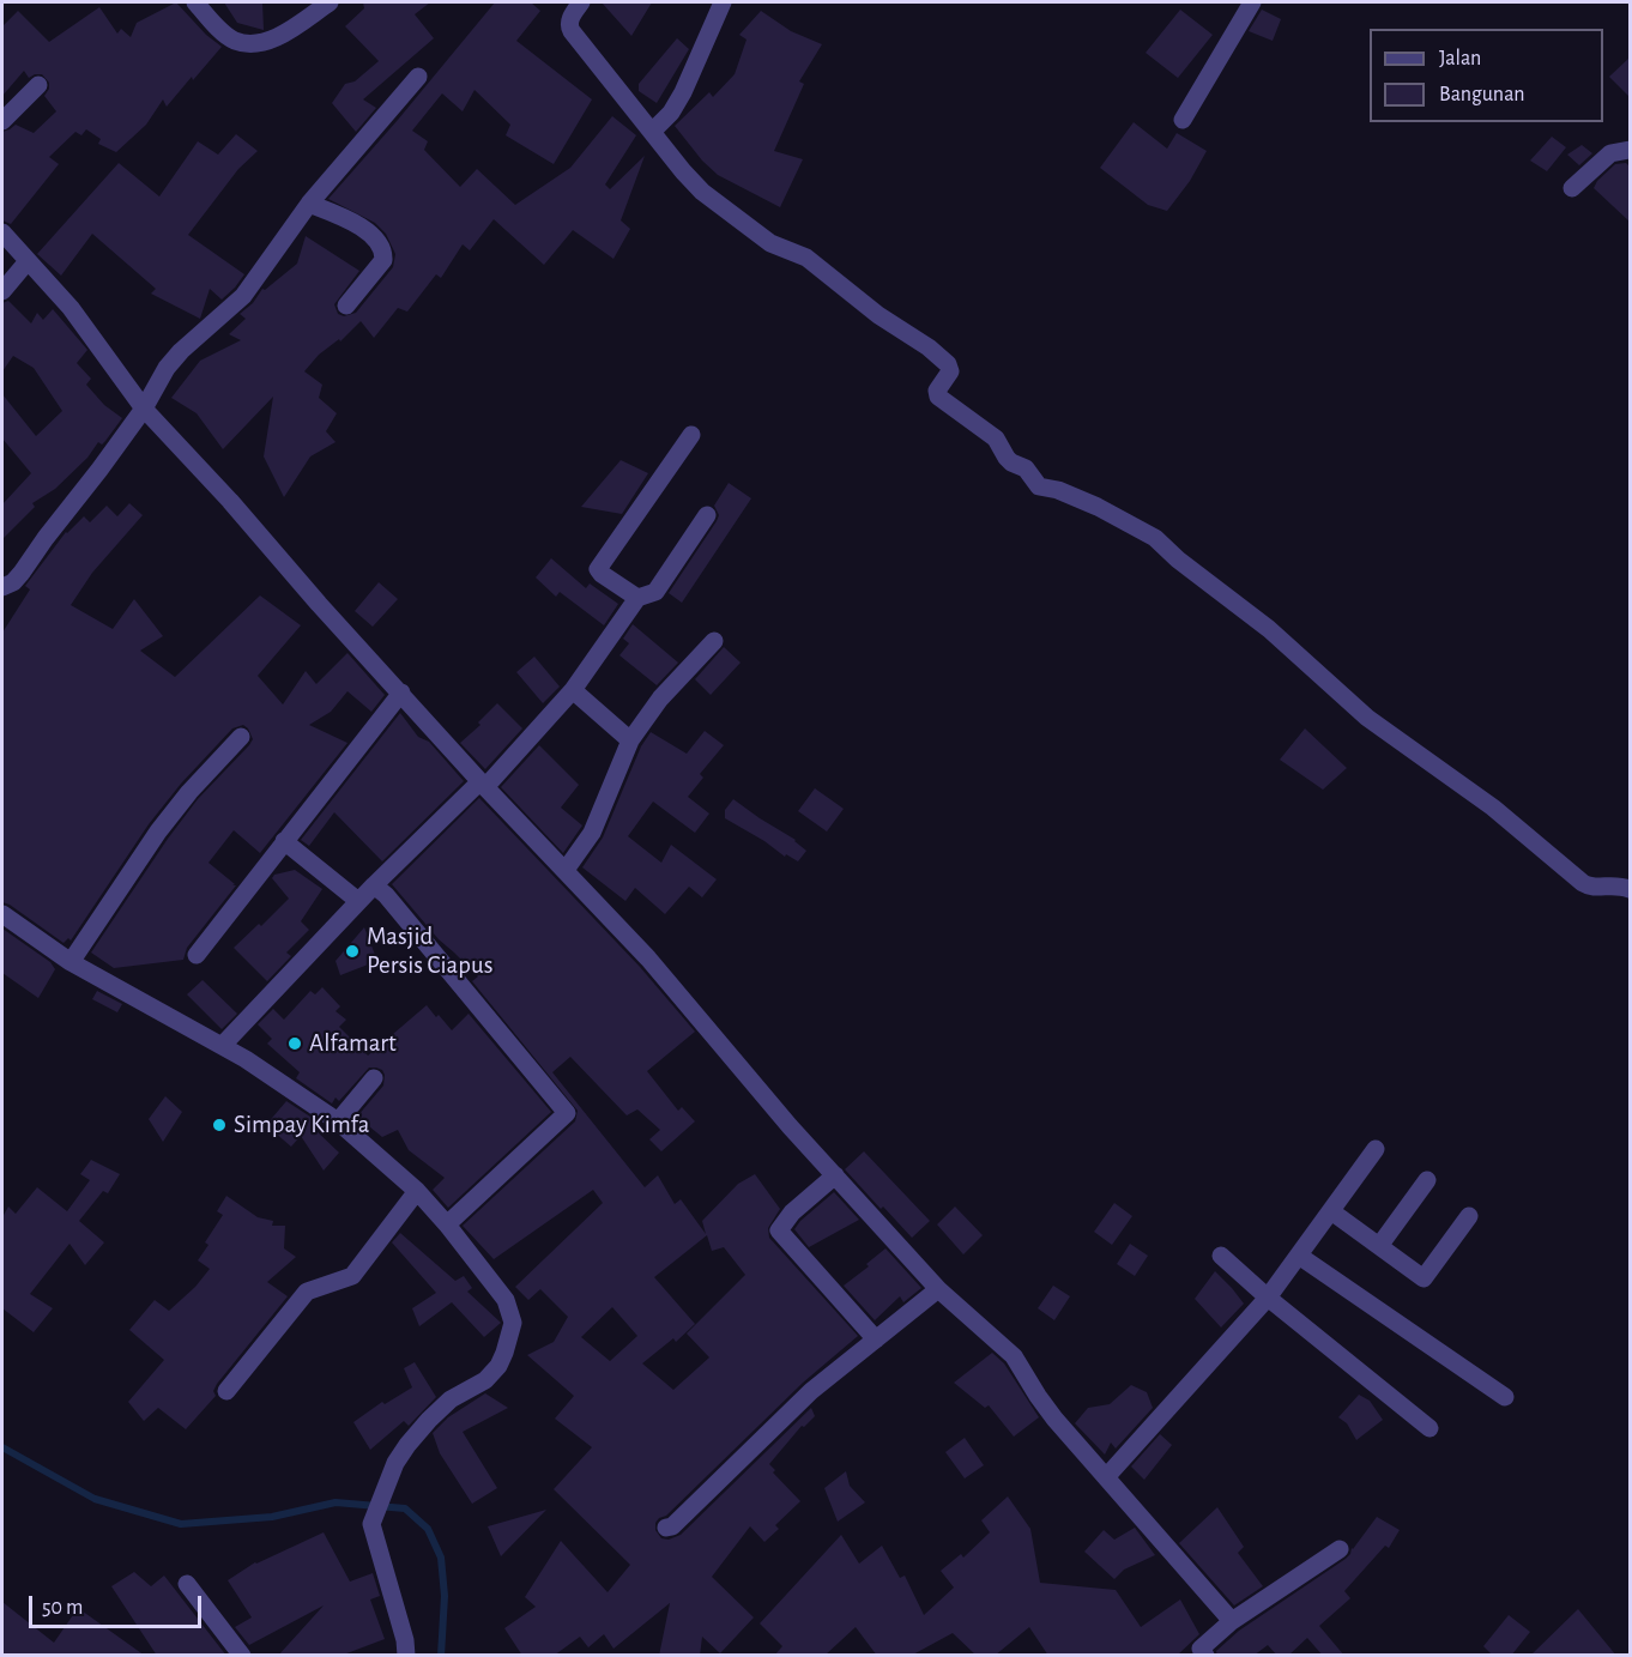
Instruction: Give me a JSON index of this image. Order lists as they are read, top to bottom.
{
  "places": ["Masjid Persis Ciapus", "Alfamart", "Simpay Kimfa"],
  "legend": ["Jalan", "Bangunan"],
  "scale_bar": "50 m"
}
